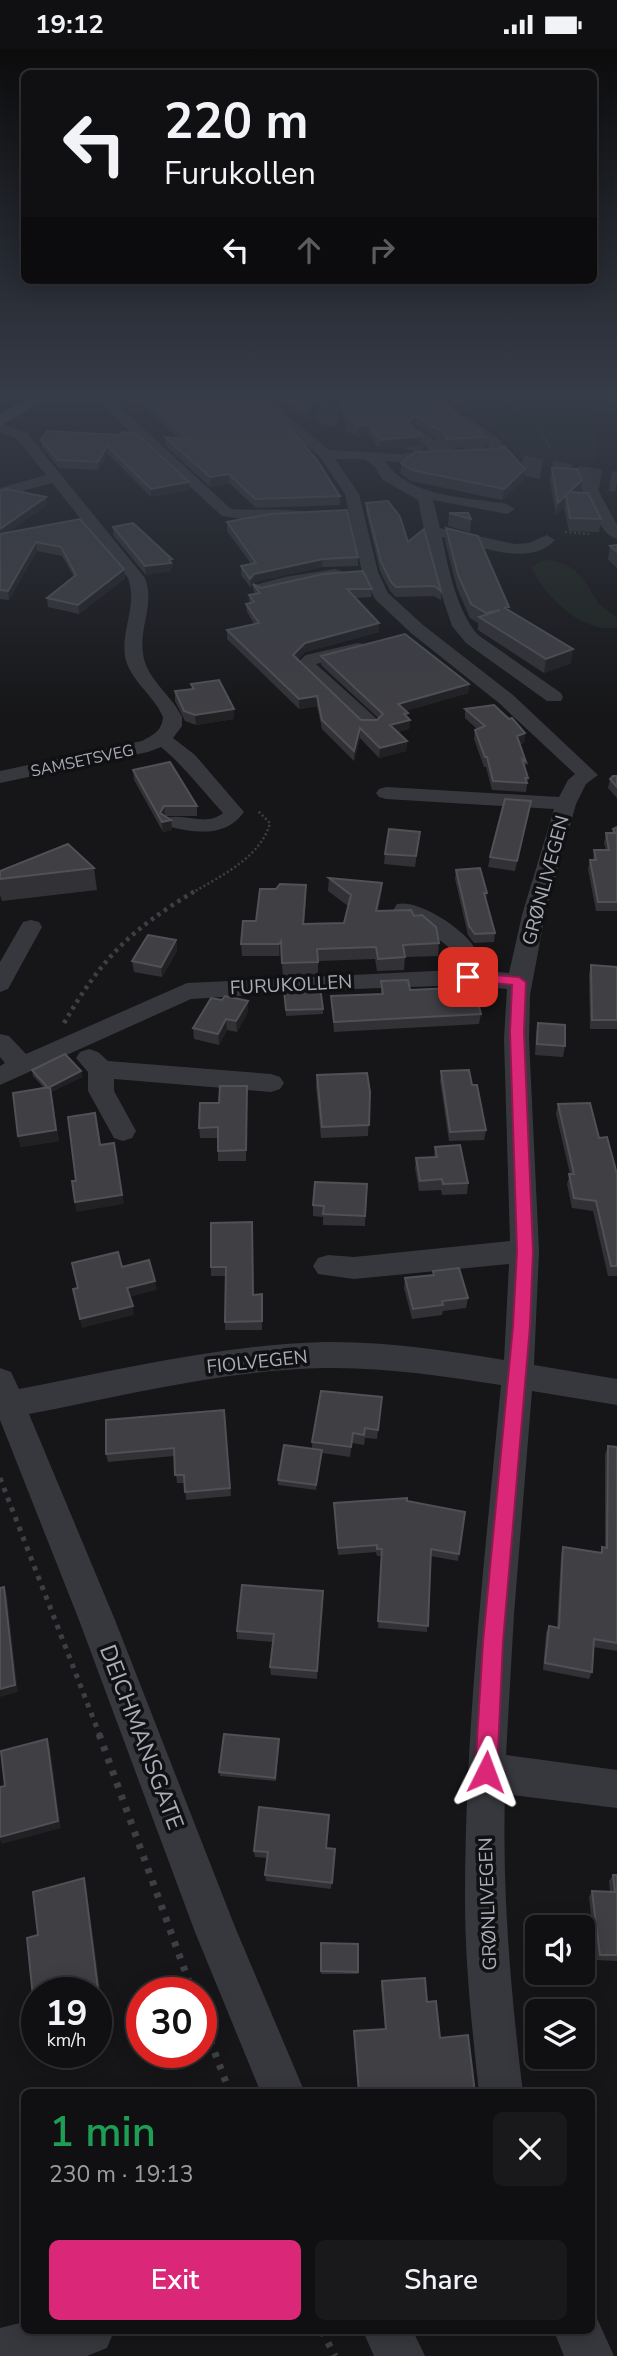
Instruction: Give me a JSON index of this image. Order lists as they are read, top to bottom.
{
  "streets": {
    "street": [
      "SAMSETSVEG",
      "GRØNLIVEGEN",
      "FURUKOLLEN",
      "FIOLVEGEN",
      "DEICHMANSGATE"
    ]
  },
  "crossings": [
    ["GRØNLIVEGEN", "FURUKOLLEN"],
    ["GRØNLIVEGEN", "FIOLVEGEN"],
    ["FIOLVEGEN", "DEICHMANSGATE"]
  ],
  "page": {
    "status": "19:12",
    "turn": ["220 m", "Furukollen"],
    "speed": "19 km/h",
    "limit": "30",
    "heading": ["1 min", "230 m · 19:13"],
    "buttons": ["Exit", "Share"]
  }
}
